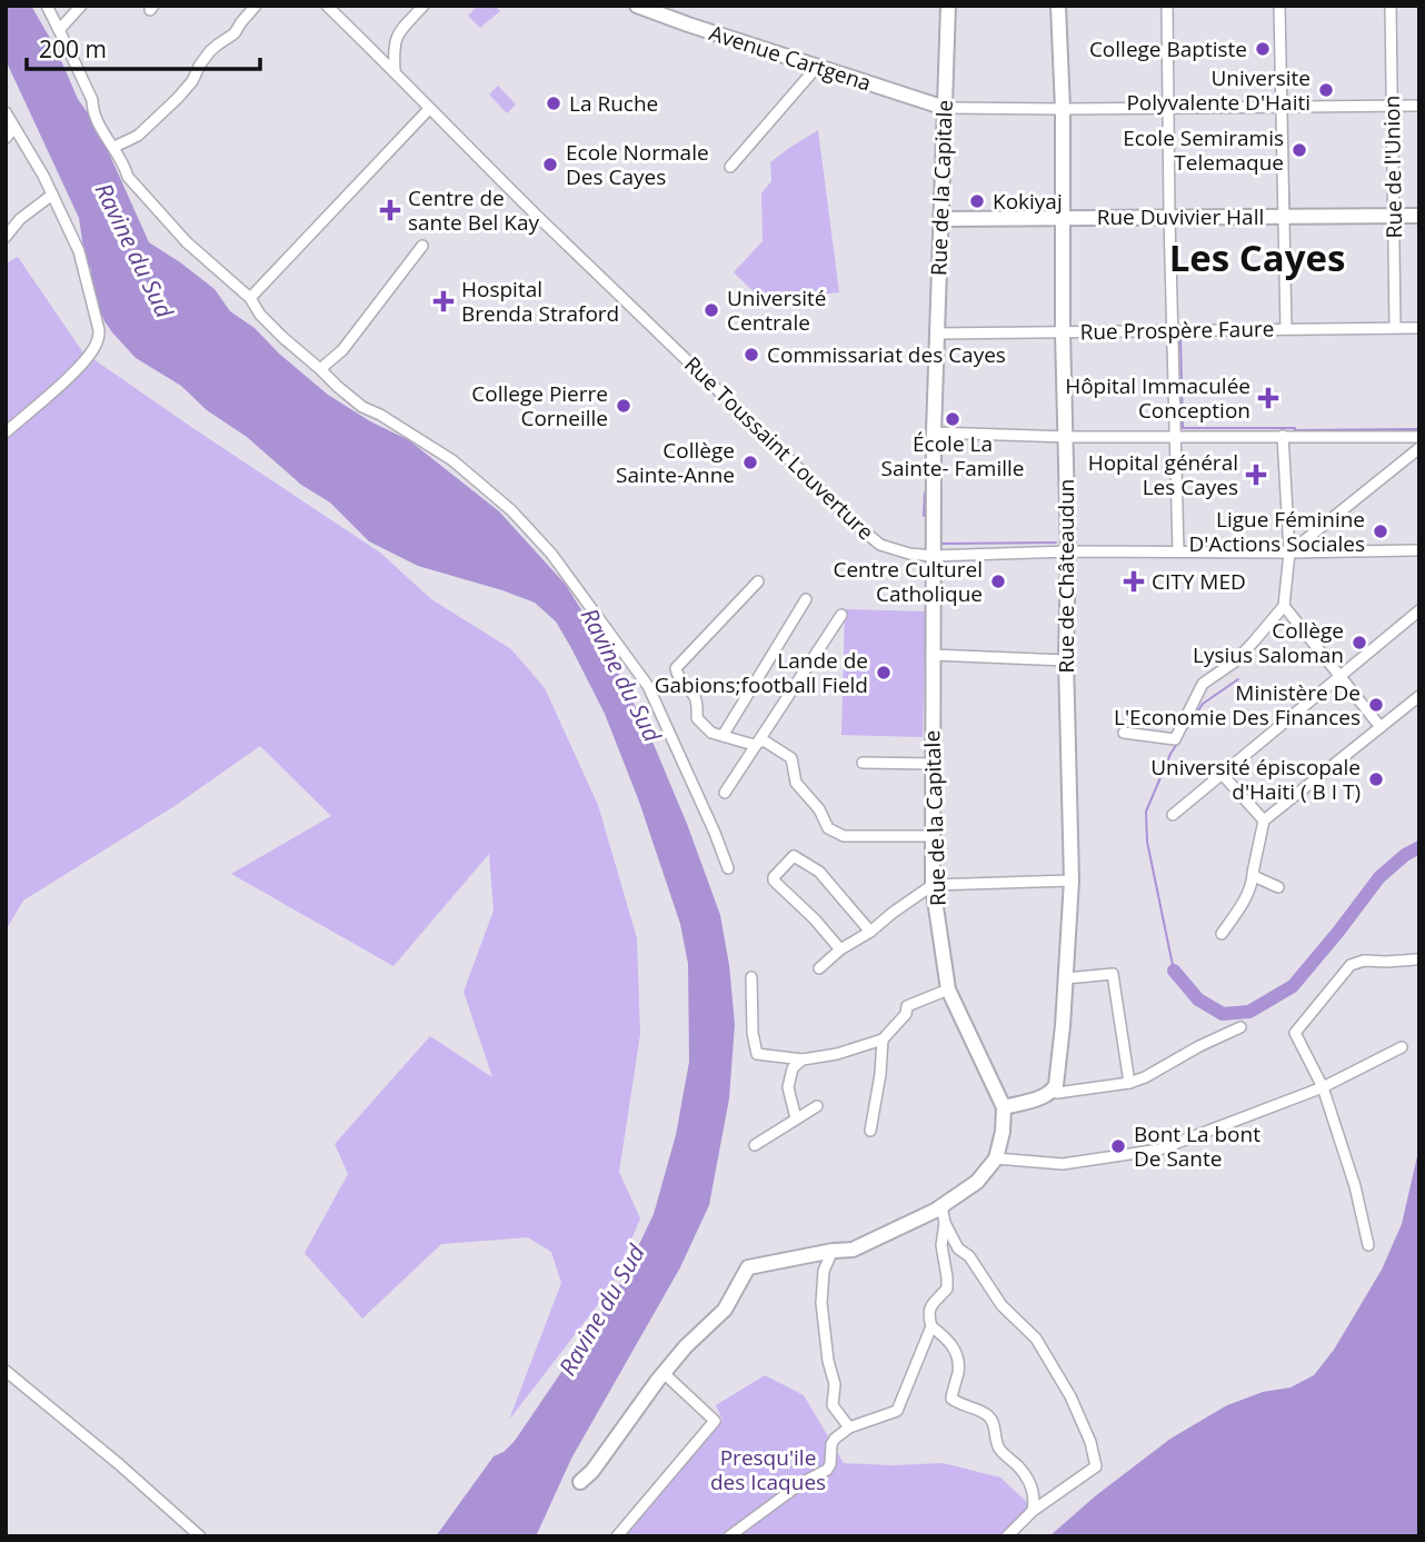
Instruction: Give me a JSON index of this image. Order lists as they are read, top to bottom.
{
  "streets": {
    "street": [
      "Avenue Cartgena",
      "Rue de l'Union",
      "Rue de la Capitale",
      "Rue Duvivier Hall",
      "Rue Prospère Faure",
      "Rue Toussaint Louverture",
      "Rue de Châteaudun"
    ]
  },
  "crossings": [
    ["Avenue Cartgena", "Rue de la Capitale"],
    ["Rue de l'Union", "Rue Duvivier Hall"],
    ["Rue de l'Union", "Rue Prospère Faure"],
    ["Rue de la Capitale", "Rue Duvivier Hall"],
    ["Rue de la Capitale", "Rue Prospère Faure"],
    ["Rue de la Capitale", "Rue Toussaint Louverture"],
    ["Rue Duvivier Hall", "Rue de Châteaudun"],
    ["Rue Prospère Faure", "Rue de Châteaudun"],
    ["Rue Toussaint Louverture", "Rue de Châteaudun"]
  ],
  "districts": ["Les Cayes"],
  "water": ["Ravine du Sud"],
  "parks": ["Presqu'ile des Icaques"],
  "places": {
    "other": [
      "College Baptiste",
      "Universite Polyvalente D'Haiti",
      "La Ruche",
      "Ecole Semiramis Telemaque",
      "Ecole Normale Des Cayes",
      "Kokiyaj",
      "Université Centrale",
      "Commissariat des Cayes",
      "College Pierre Corneille",
      "École La Sainte- Famille",
      "Collège Sainte-Anne",
      "Ligue Féminine D'Actions Sociales",
      "Centre Culturel Catholique",
      "Collège Lysius Saloman",
      "Lande de Gabions;football Field",
      "Ministère De L'Economie Des Finances",
      "Université épiscopale d'Haiti ( B I T)",
      "Bont La bont De Sante"
    ],
    "health": [
      "Centre de sante Bel Kay",
      "Hospital Brenda Straford",
      "Hôpital Immaculée Conception",
      "Hopital général Les Cayes",
      "CITY MED"
    ]
  },
  "scale_bar": "200 m"
}
